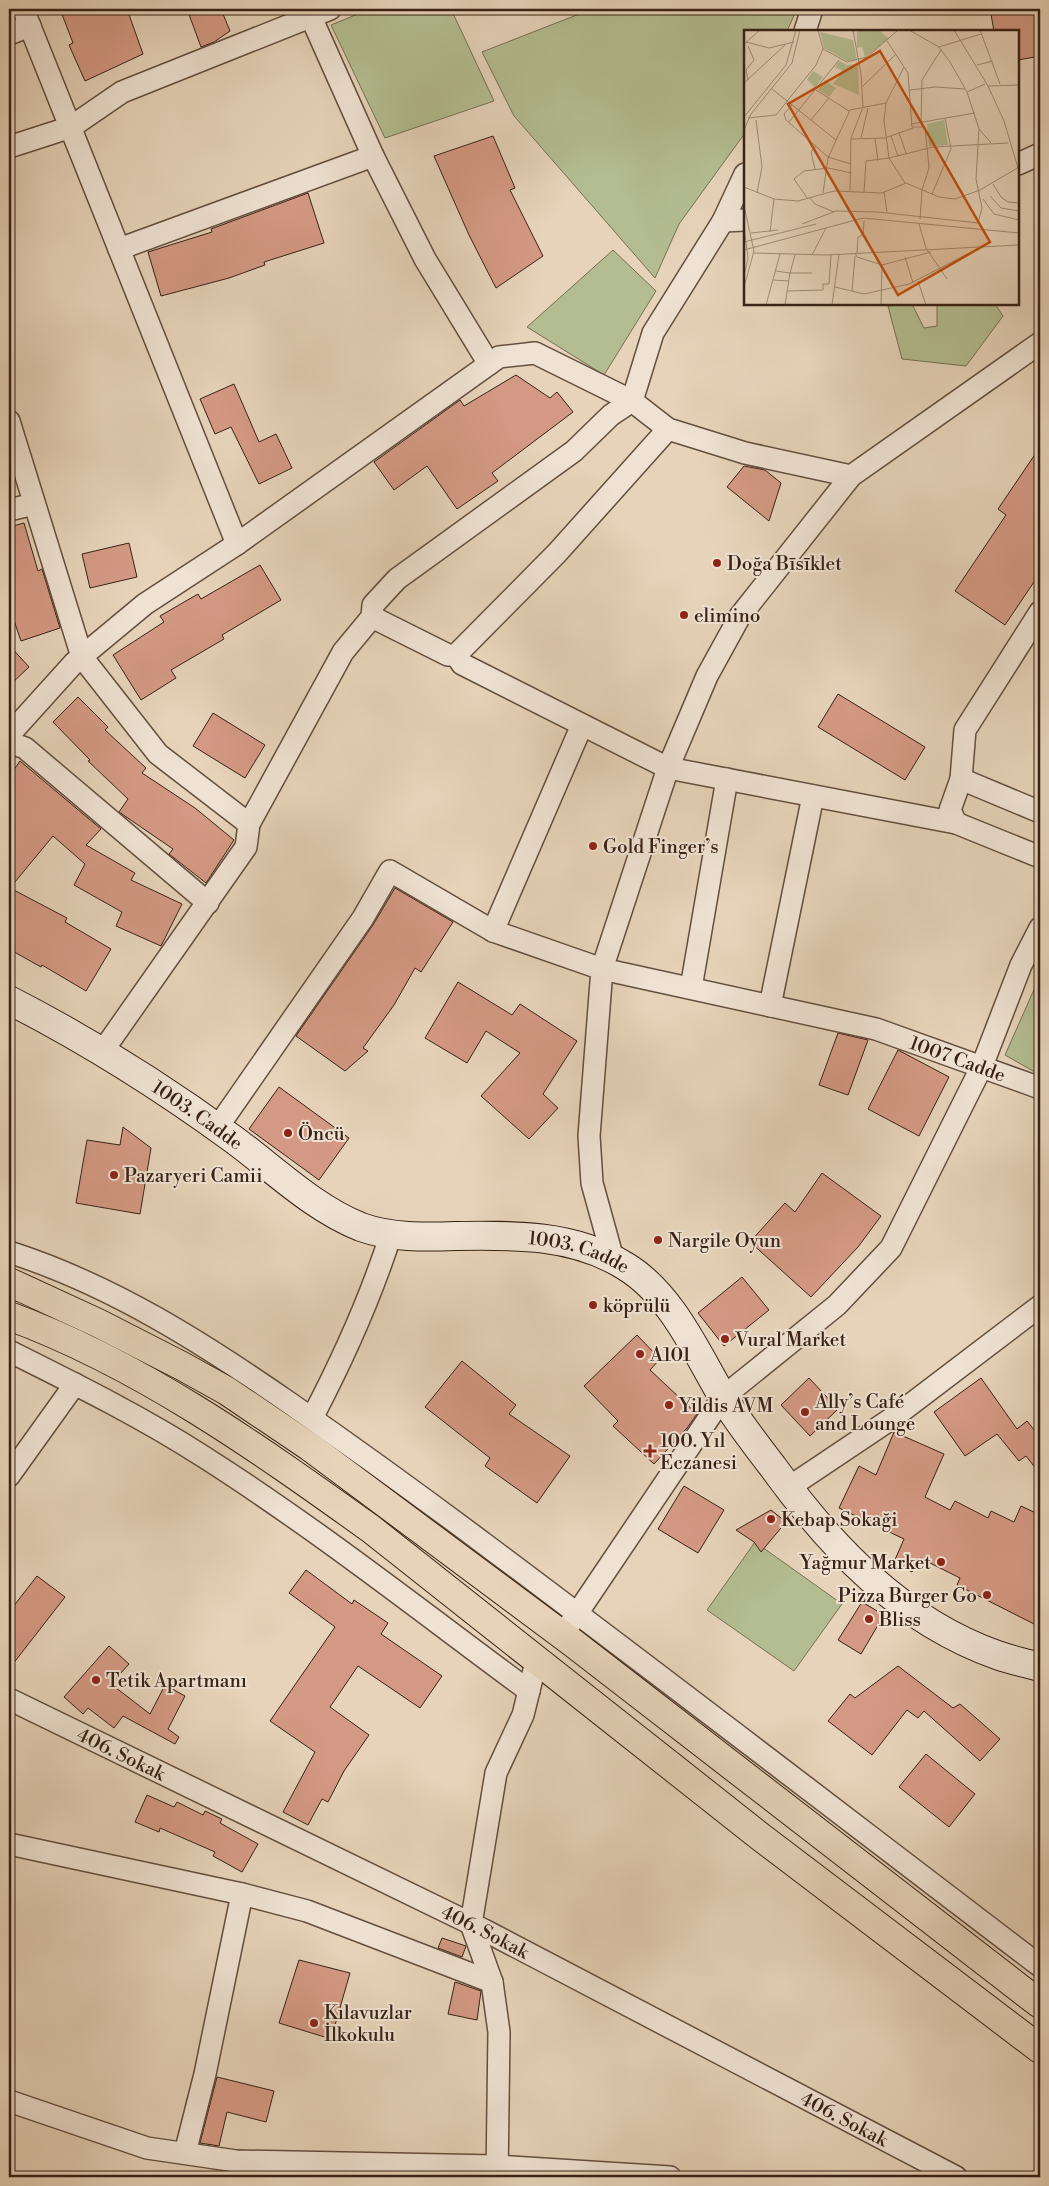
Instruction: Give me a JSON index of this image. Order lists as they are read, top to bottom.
{
  "streets": {
    "main road": ["1003. Cadde"],
    "street": ["1007 Cadde", "406. Sokak"]
  },
  "crossings": [
    ["1007 Cadde", "1003. Cadde"]
  ],
  "places": {
    "other": [
      "Doğa Bīsīklet",
      "elimino",
      "Gold Finger’s",
      "Öncü",
      "Pazaryeri Camii",
      "Nargile Oyun",
      "köprülü",
      "Vural Market",
      "A101",
      "Yildis AVM",
      "Ally’s Café and Lounge",
      "Kebap Sokaği",
      "Yağmur Market",
      "Pizza Burger Go",
      "Bliss",
      "Tetik Apartmanı",
      "Kılavuzlar İlkokulu"
    ],
    "health": ["100. Yıl Eczanesi"]
  }
}
